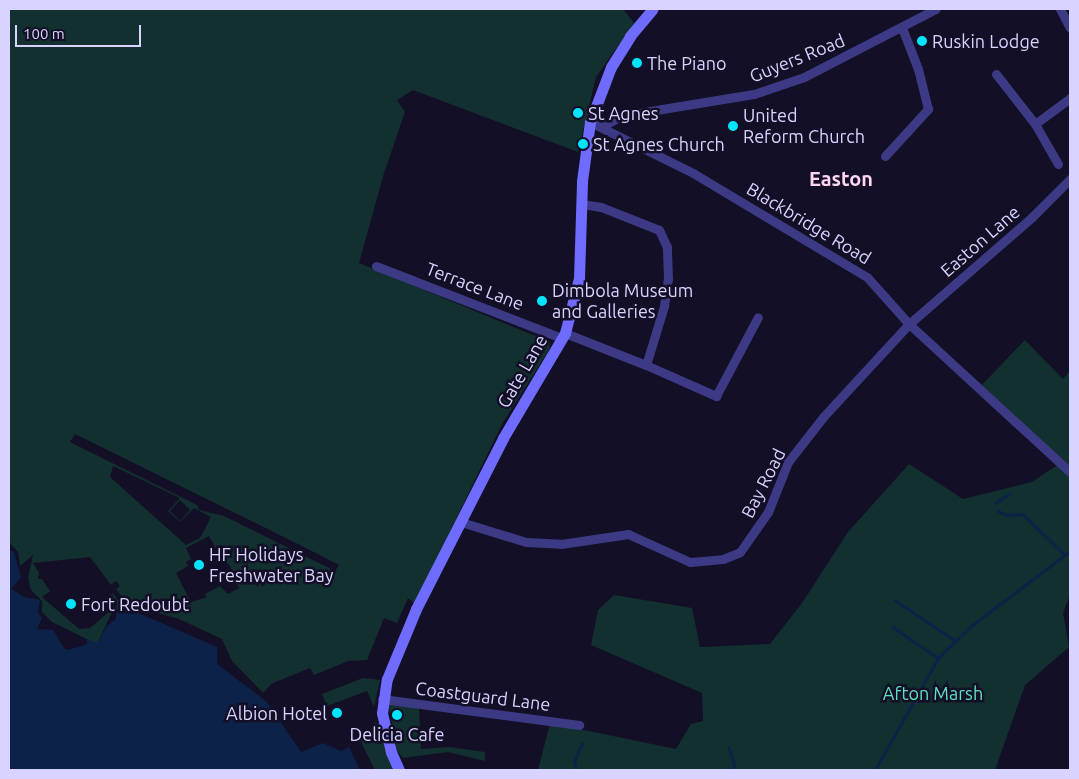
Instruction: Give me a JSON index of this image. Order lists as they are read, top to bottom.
{
  "streets": {
    "street": [
      "Guyers Road",
      "Blackbridge Road",
      "Easton Lane",
      "Terrace Lane",
      "Gate Lane",
      "Bay Road",
      "Coastguard Lane"
    ]
  },
  "crossings": [
    ["Guyers Road", "Blackbridge Road"],
    ["Blackbridge Road", "Easton Lane"],
    ["Blackbridge Road", "Gate Lane"],
    ["Blackbridge Road", "Bay Road"],
    ["Easton Lane", "Bay Road"],
    ["Terrace Lane", "Gate Lane"],
    ["Gate Lane", "Bay Road"],
    ["Gate Lane", "Coastguard Lane"]
  ],
  "districts": ["Easton"],
  "parks": ["Afton Marsh"],
  "places": [
    "Ruskin Lodge",
    "The Piano",
    "St Agnes",
    "United Reform Church",
    "St Agnes Church",
    "Dimbola Museum and Galleries",
    "HF Holidays Freshwater Bay",
    "Fort Redoubt",
    "Albion Hotel",
    "Delicia Cafe"
  ],
  "scale_bar": "100 m"
}
